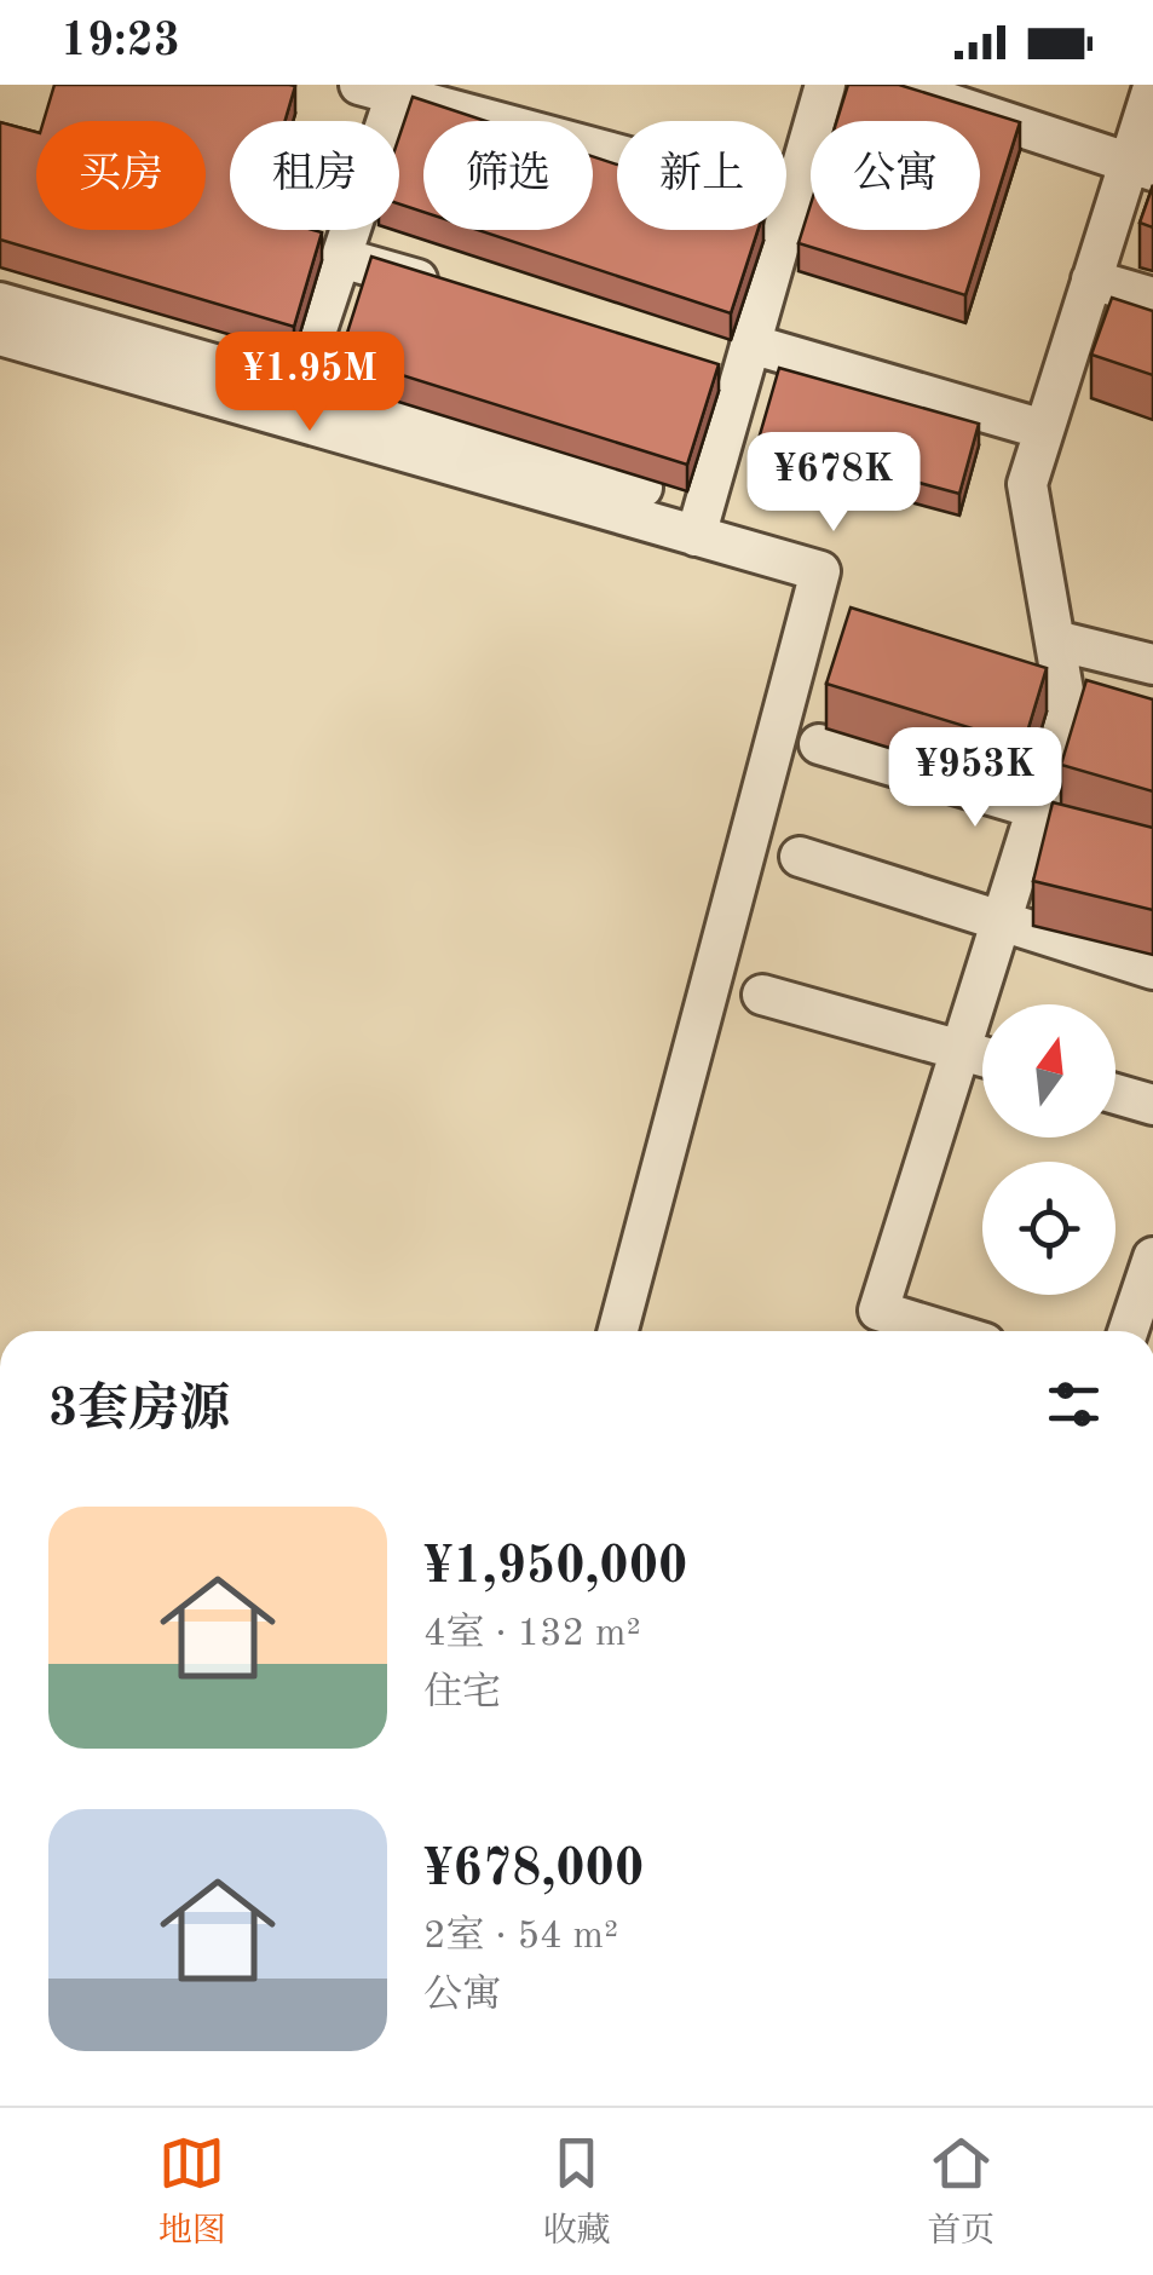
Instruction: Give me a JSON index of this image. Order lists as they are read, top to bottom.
{
  "north": "top",
  "page": {
    "status": "19:23",
    "chip": [
      "买房",
      "租房",
      "筛选",
      "新上",
      "公寓"
    ],
    "price": ["¥1.95M", "¥678K", "¥953K"],
    "heading": "3套房源",
    "list": [
      {
        "name": "¥1,950,000",
        "note": "4室 · 132 m² · 住宅"
      },
      {
        "name": "¥678,000",
        "note": "2室 · 54 m² · 公寓"
      }
    ],
    "tabs": ["地图", "收藏", "首页"]
  }
}
